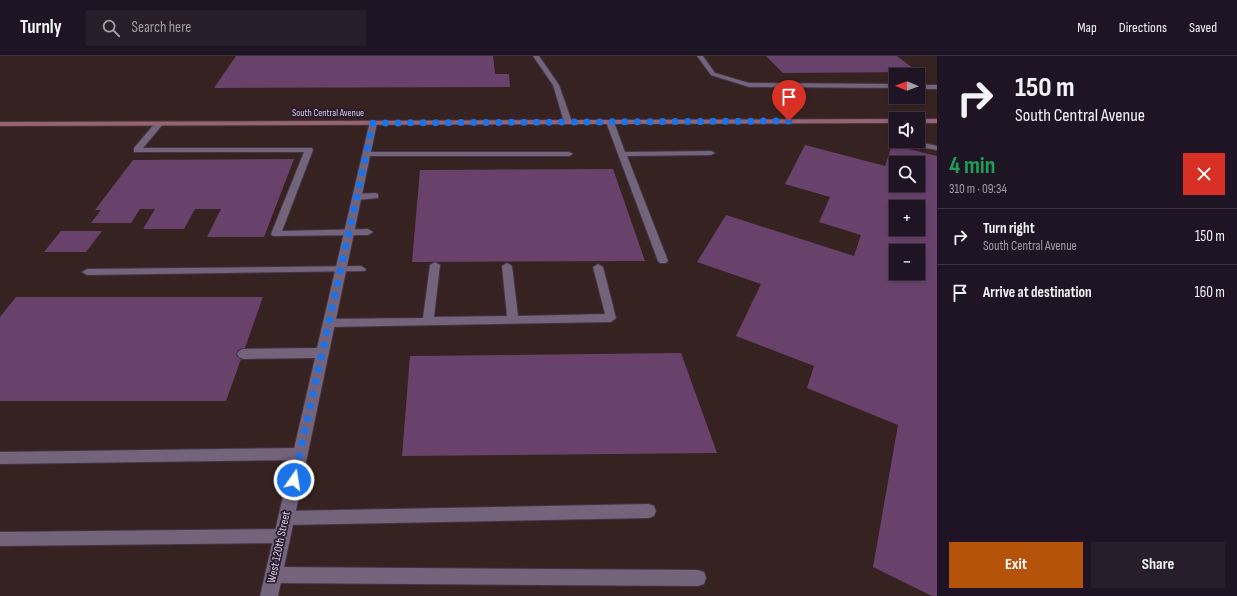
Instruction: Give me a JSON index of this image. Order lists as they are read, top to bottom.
{
  "streets": {
    "street": ["South Central Avenue", "West 120th Street"]
  },
  "crossings": [
    ["South Central Avenue", "West 120th Street"]
  ],
  "north": "left",
  "page": {
    "header": "Turnly",
    "search": "Search here",
    "nav": ["Map", "Directions", "Saved"],
    "turn": ["150 m", "South Central Avenue"],
    "map_buttons": ["+", "−"],
    "heading": ["4 min", "310 m · 09:34"],
    "list": [
      {
        "name": "Turn right",
        "note": "South Central Avenue",
        "value": "150 m"
      },
      {
        "name": "Arrive at destination",
        "value": "160 m"
      }
    ],
    "buttons": ["Exit", "Share"]
  }
}
